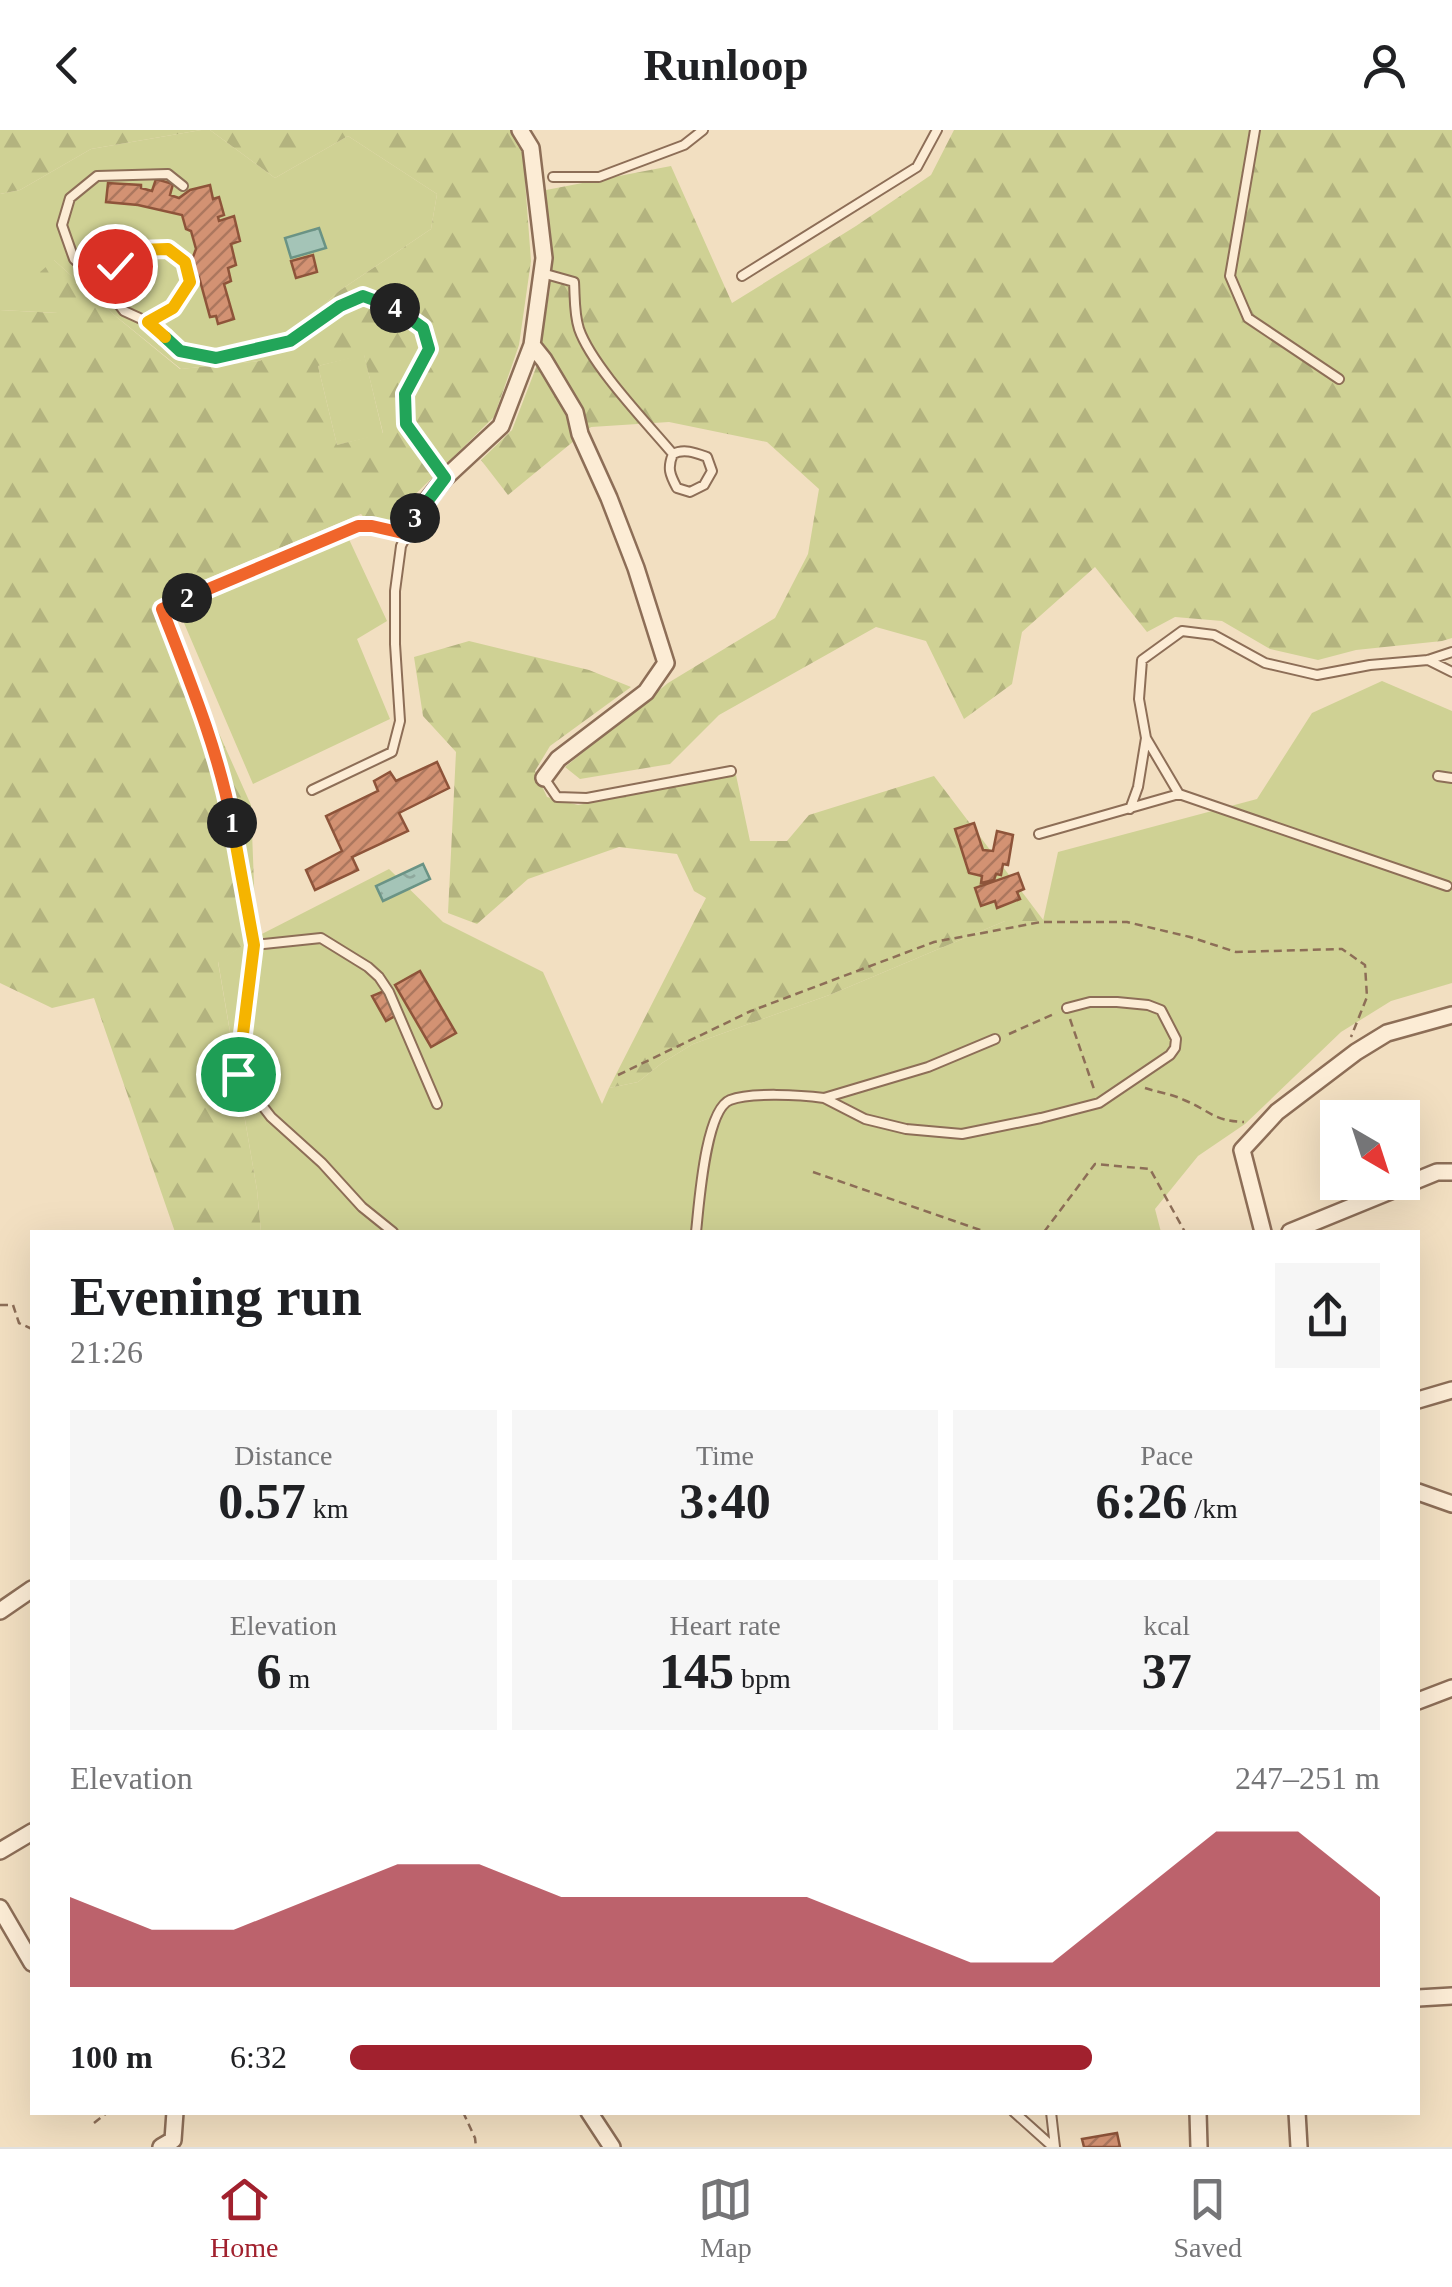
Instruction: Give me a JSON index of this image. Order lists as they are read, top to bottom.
{
  "north": "bottom right",
  "page": {
    "header": "Runloop",
    "pins": [
      "4",
      "3",
      "2",
      "1"
    ],
    "heading": ["Evening run", "21:26"],
    "stats": [
      ["Distance", "0.57 km"],
      ["Time", "3:40"],
      ["Pace", "6:26 /km"],
      ["Elevation", "6 m"],
      ["Heart rate", "145 bpm"],
      ["kcal", "37"]
    ],
    "chart": ["Elevation", "247–251 m"],
    "list": [
      {
        "name": "100 m",
        "note": "6:32"
      }
    ],
    "tabs": ["Home", "Map", "Saved"]
  }
}
